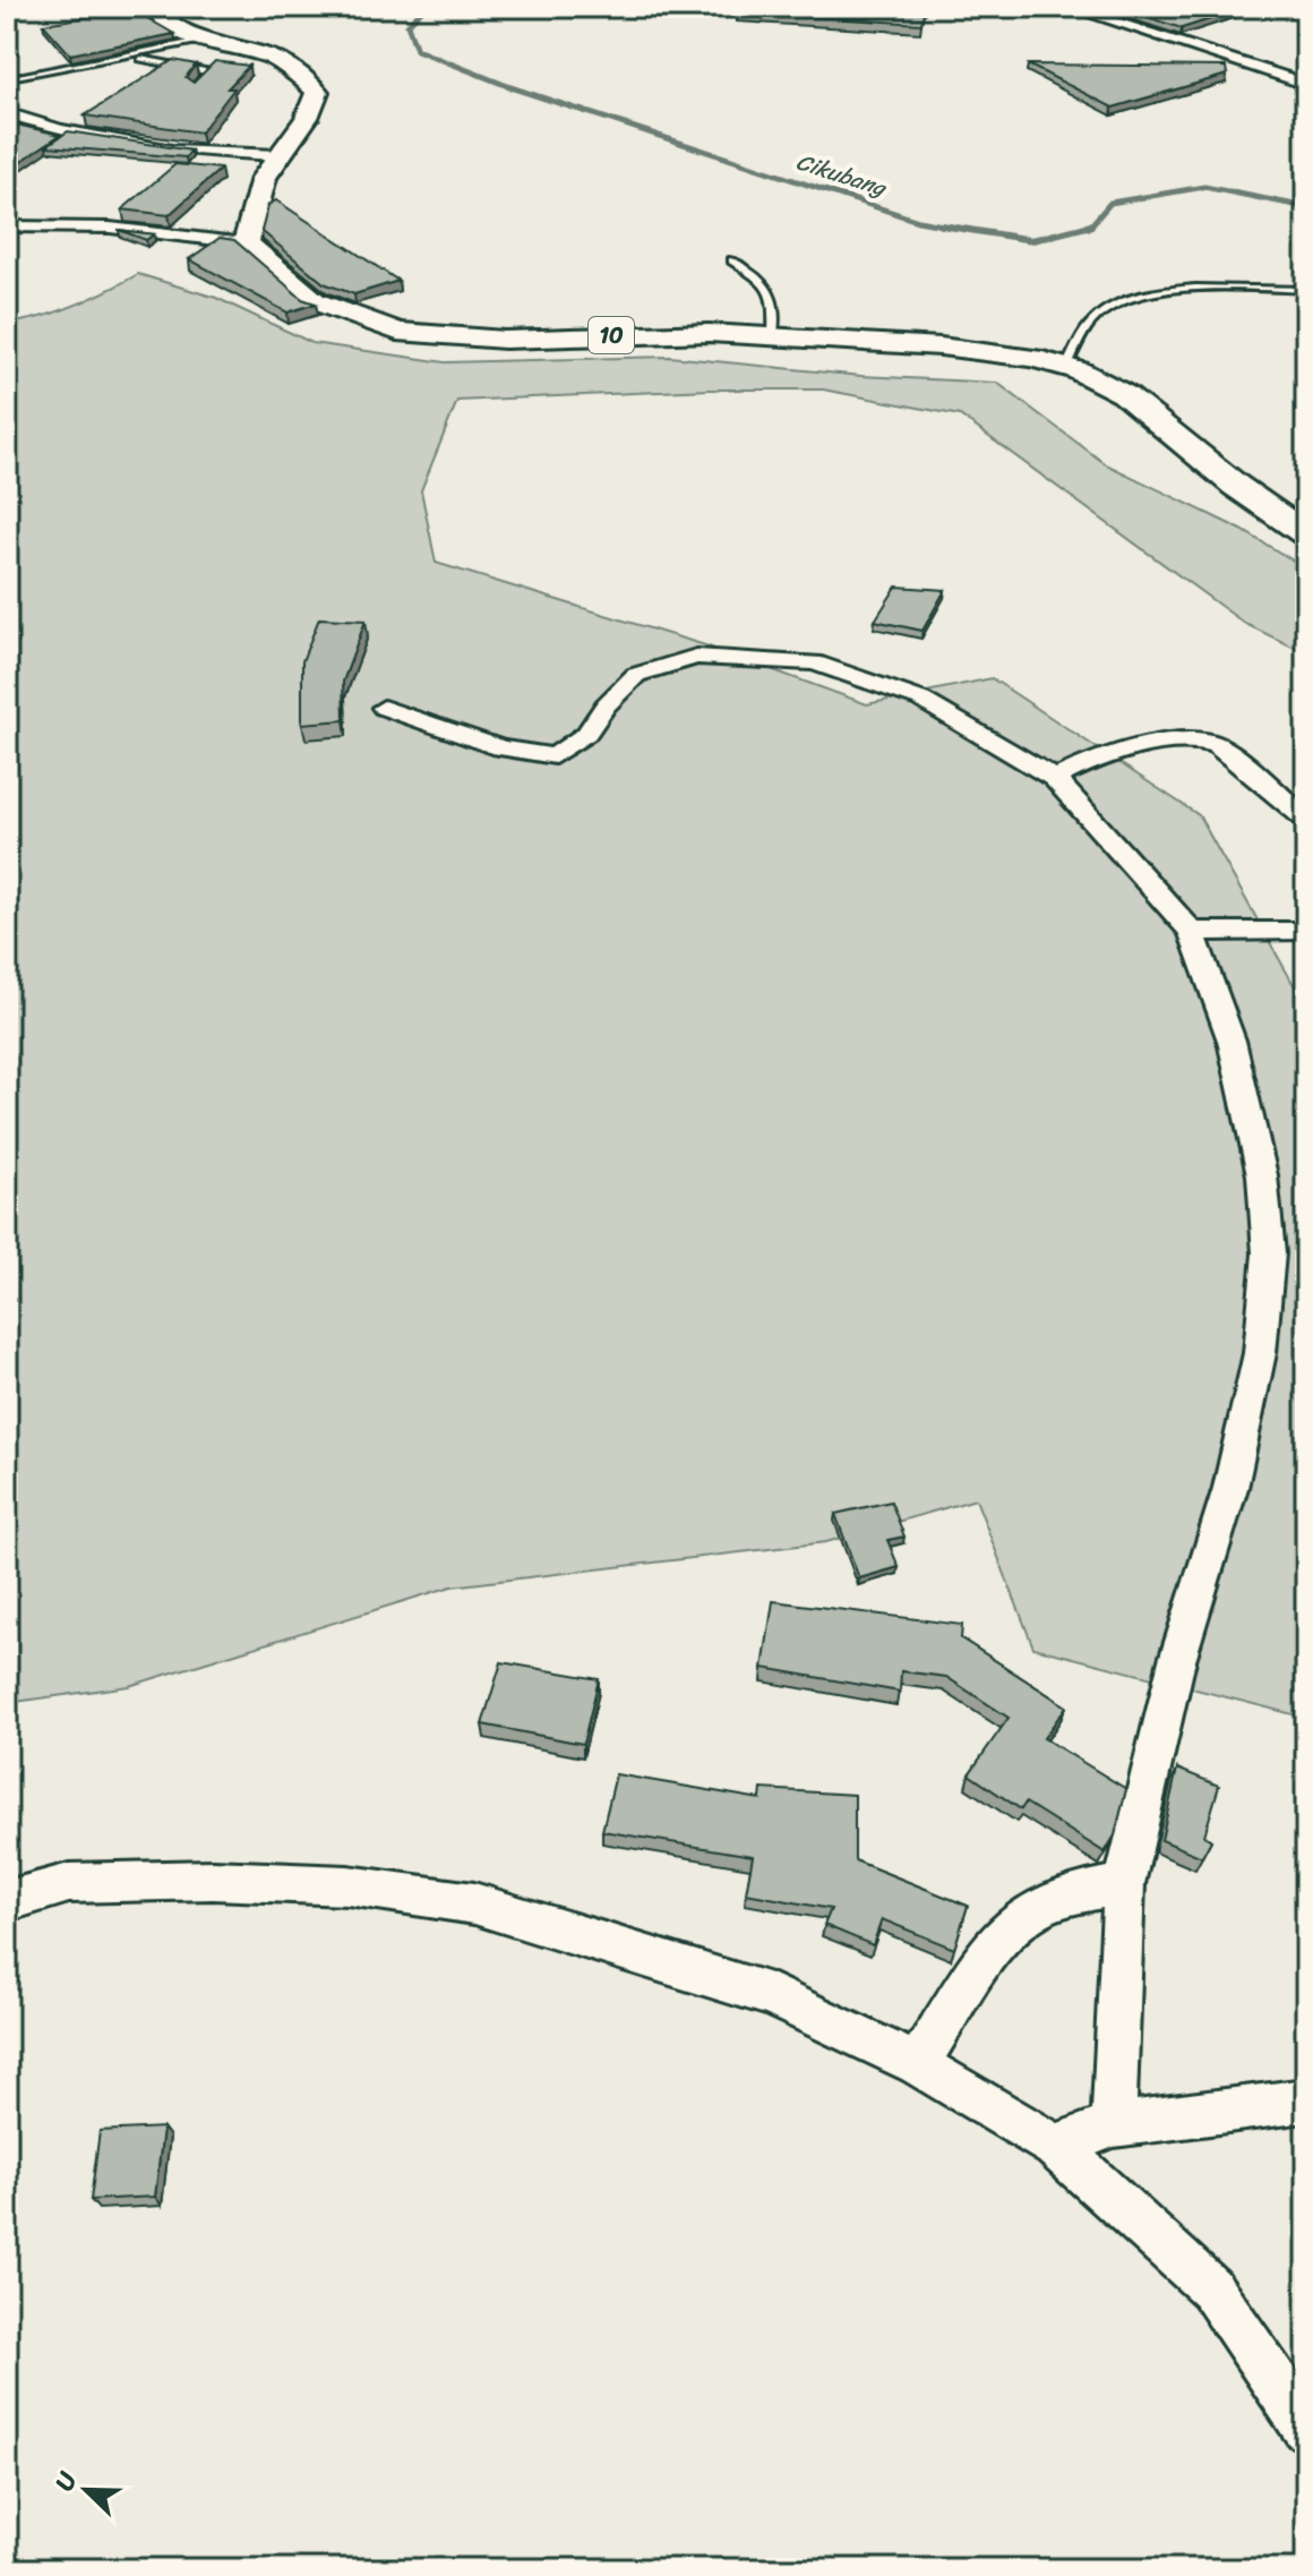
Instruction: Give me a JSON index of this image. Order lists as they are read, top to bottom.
{
  "streets": {
    "highway": ["10"]
  },
  "water": ["Cikubang"],
  "north": "top left"
}
